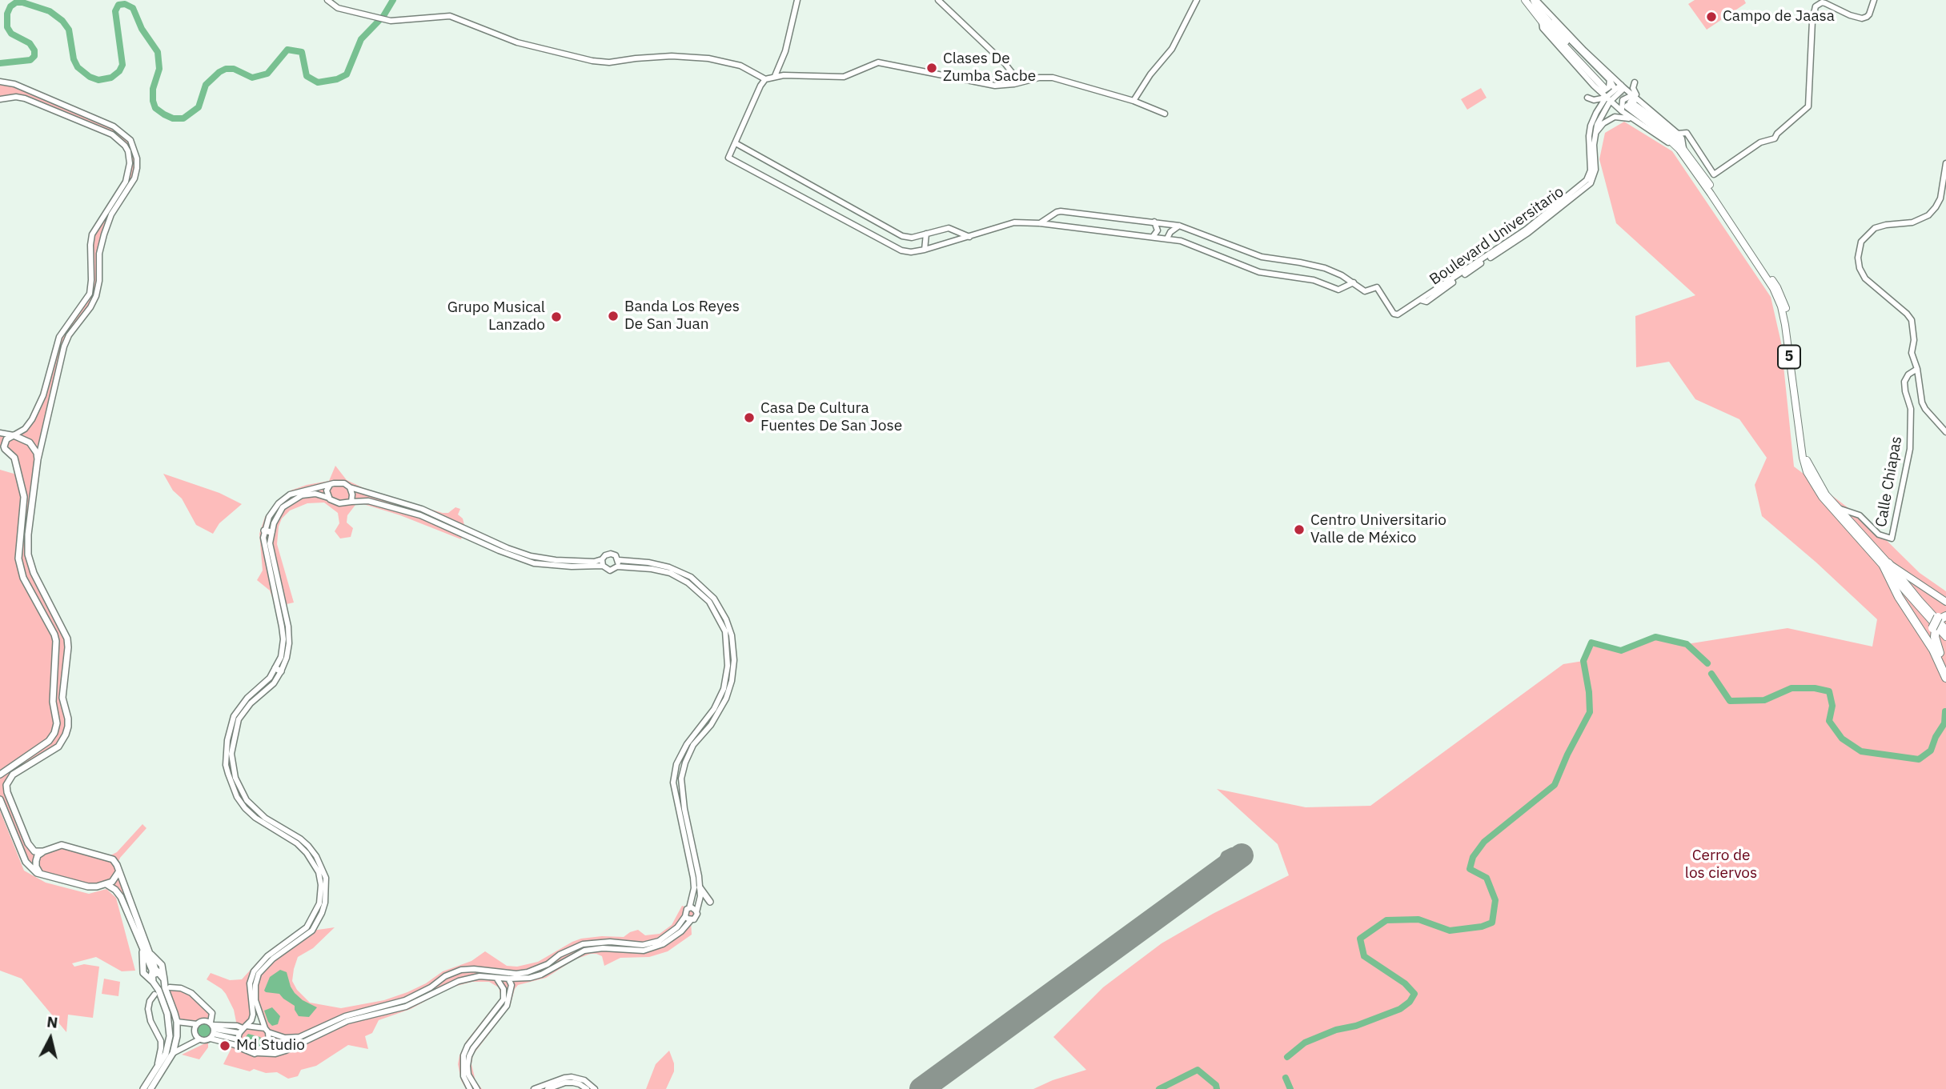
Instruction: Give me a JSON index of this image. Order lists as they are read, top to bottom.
{
  "streets": {
    "main road": ["5"],
    "street": ["Boulevard Universitario", "Calle Chiapas"]
  },
  "crossings": [
    ["5", "Calle Chiapas"]
  ],
  "parks": ["Cerro de los ciervos"],
  "places": [
    "Campo de Jaasa",
    "Clases De Zumba Sacbe",
    "Banda Los Reyes De San Juan",
    "Grupo Musical Lanzado",
    "Casa De Cultura Fuentes De San Jose",
    "Centro Universitario Valle de México",
    "Md Studio"
  ],
  "north": "top"
}
